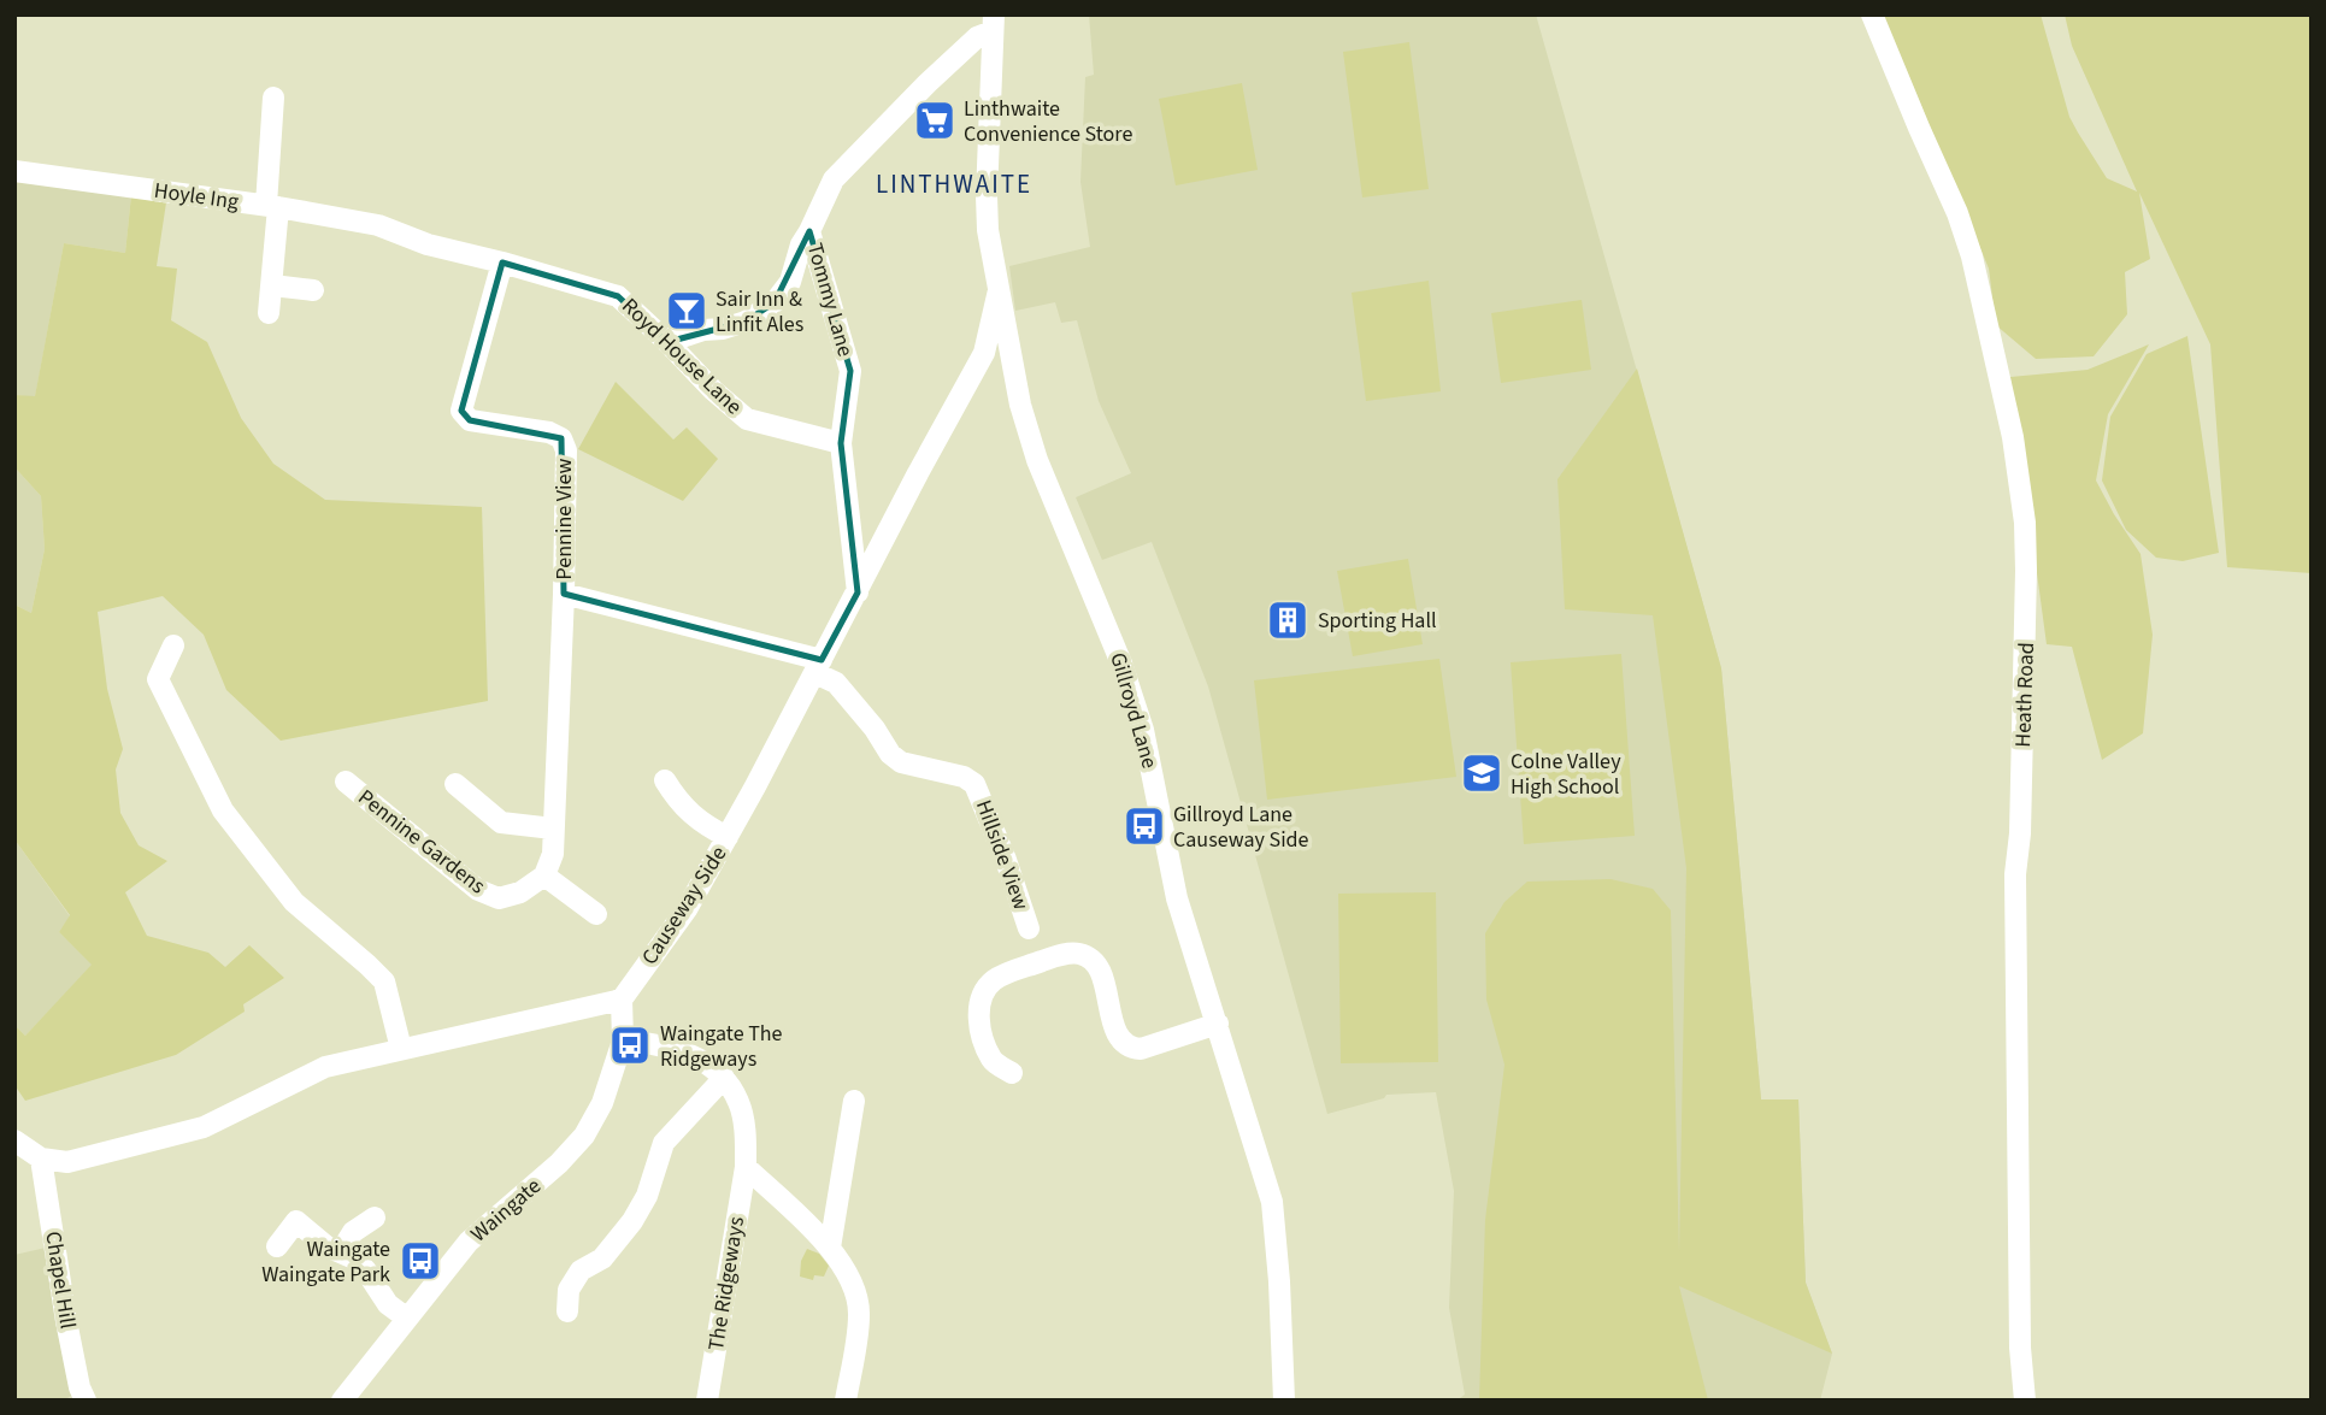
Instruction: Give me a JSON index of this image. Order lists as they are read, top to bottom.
{
  "streets": {
    "street": [
      "Hoyle Ing",
      "Tommy Lane",
      "Royd House Lane",
      "Pennine View",
      "Heath Road",
      "Gillroyd Lane",
      "Pennine Gardens",
      "Hillside View",
      "Causeway Side",
      "Waingate",
      "Chapel Hill",
      "The Ridgeways"
    ]
  },
  "crossings": [
    ["Hoyle Ing", "Royd House Lane"],
    ["Tommy Lane", "Royd House Lane"],
    ["Tommy Lane", "Gillroyd Lane"],
    ["Tommy Lane", "Causeway Side"],
    ["Royd House Lane", "Pennine View"],
    ["Pennine View", "Hillside View"],
    ["Pennine View", "Causeway Side"],
    ["Gillroyd Lane", "Causeway Side"],
    ["Hillside View", "Causeway Side"],
    ["Causeway Side", "Waingate"]
  ],
  "districts": ["LINTHWAITE"],
  "places": {
    "supermarket": ["Linthwaite Convenience Store"],
    "bar": ["Sair Inn & Linfit Ales"],
    "building": ["Sporting Hall"],
    "school or university": ["Colne Valley High School"],
    "bus stop": ["Gillroyd Lane Causeway Side", "Waingate The Ridgeways", "Waingate Waingate Park"]
  }
}
